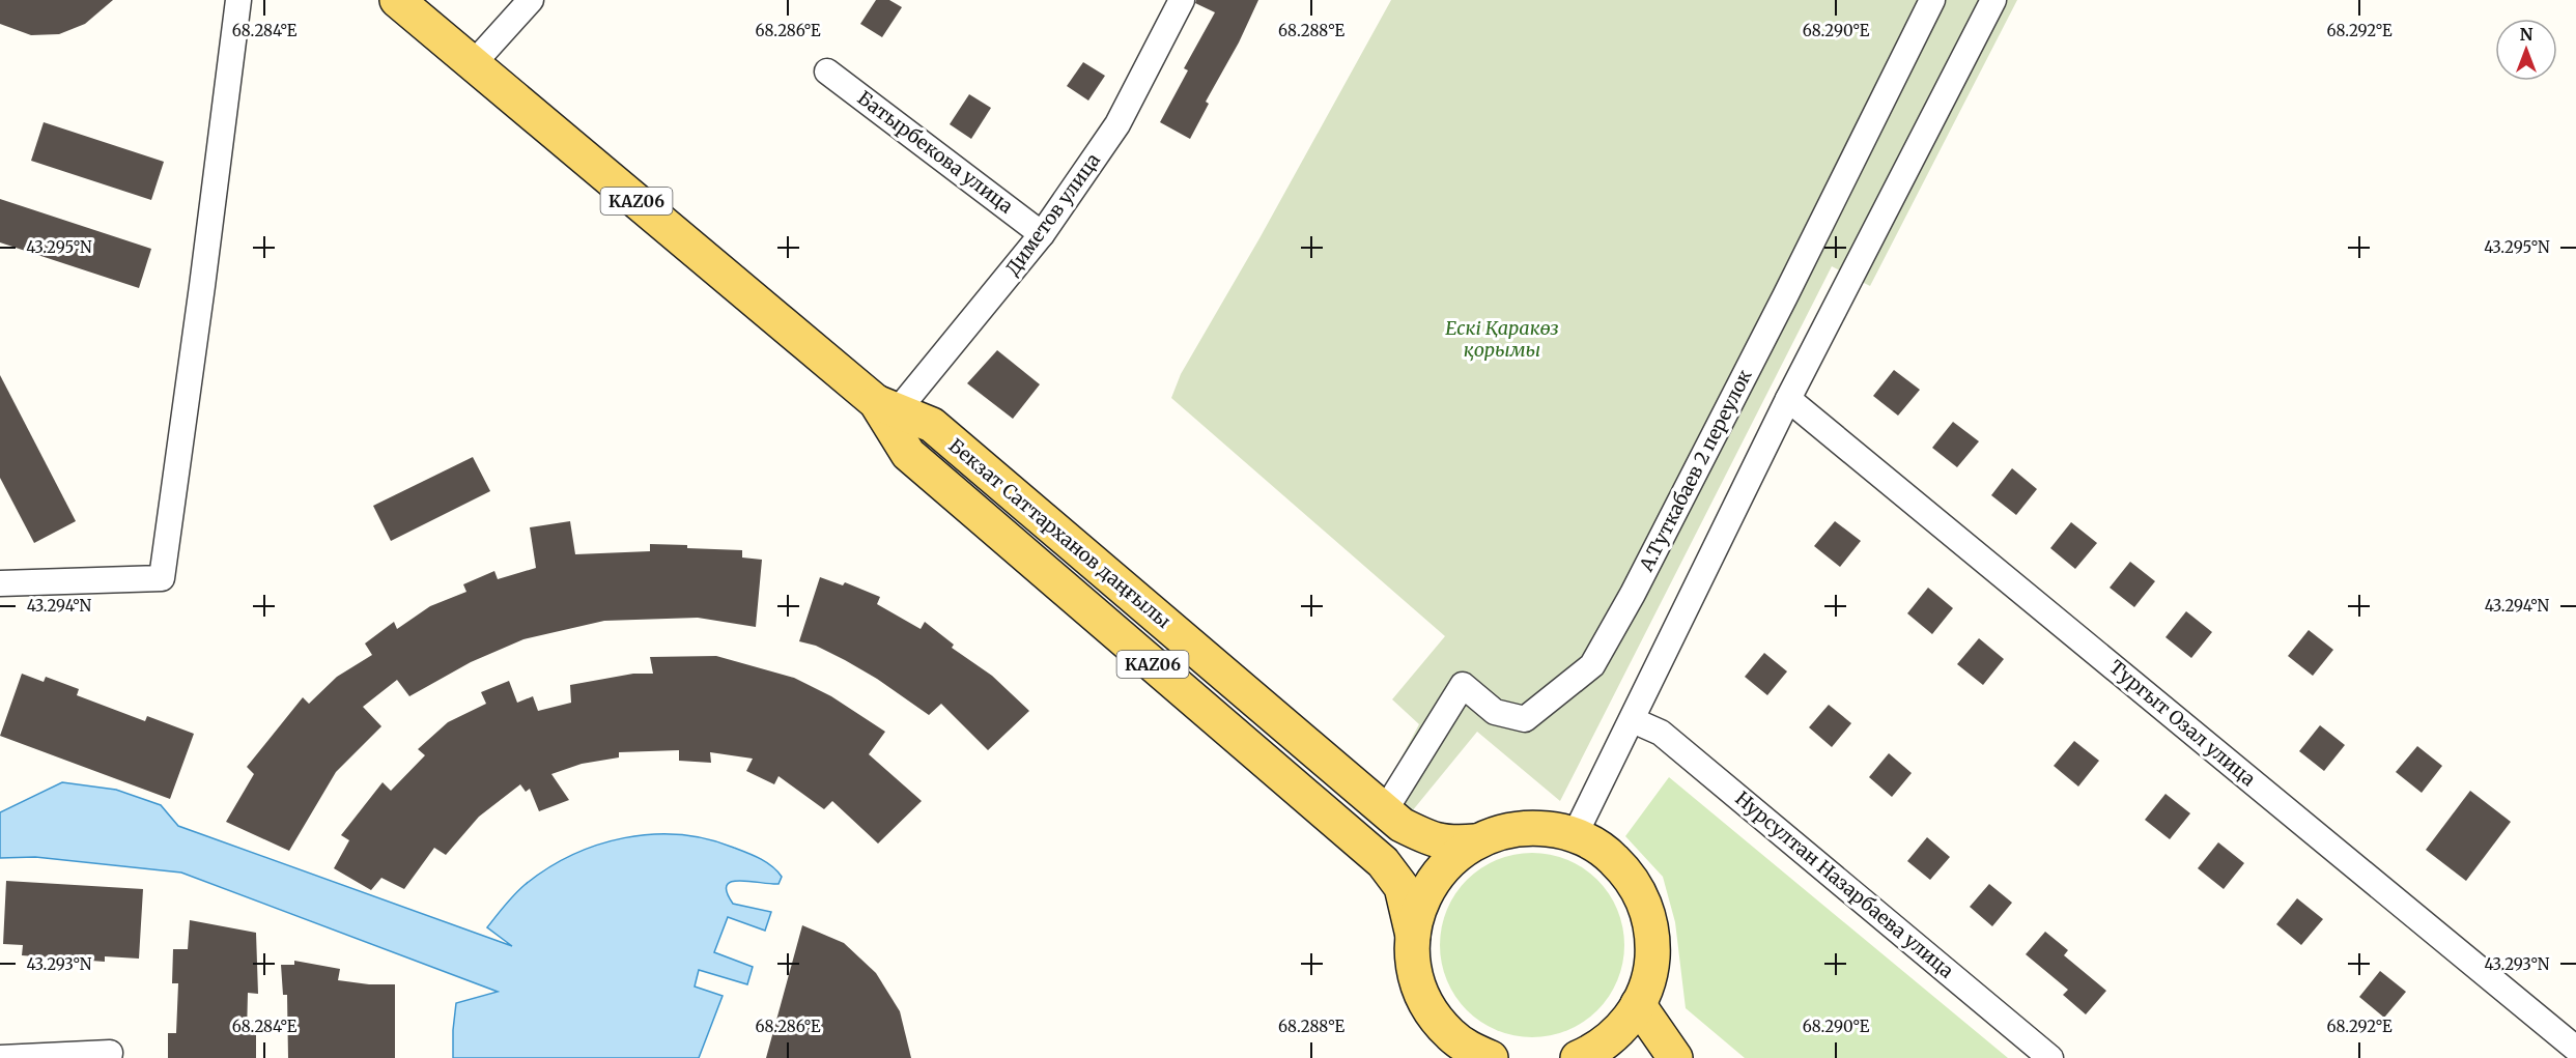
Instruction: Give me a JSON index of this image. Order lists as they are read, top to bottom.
{
  "streets": {
    "main road": ["KАZ06", "Бекзат Саттарханов даңғылы"],
    "street": [
      "Батырбекова улица",
      "Диметов улица",
      "А.Туткабаев 2 переулок",
      "Тургыт Озал улица",
      "Нурсултан Назарбаева улица"
    ]
  },
  "crossings": [
    ["Батырбекова улица", "Диметов улица"],
    ["KАZ06", "Бекзат Саттарханов даңғылы"],
    ["Диметов улица", "Бекзат Саттарханов даңғылы"],
    ["А.Туткабаев 2 переулок", "Бекзат Саттарханов даңғылы"]
  ],
  "parks": ["Ескі Қаракөз қорымы"],
  "north": "top",
  "coordinates": [
    "68.284°E",
    "68.286°E",
    "68.288°E",
    "68.290°E",
    "68.292°E",
    "43.295°N",
    "43.294°N",
    "43.293°N"
  ]
}
